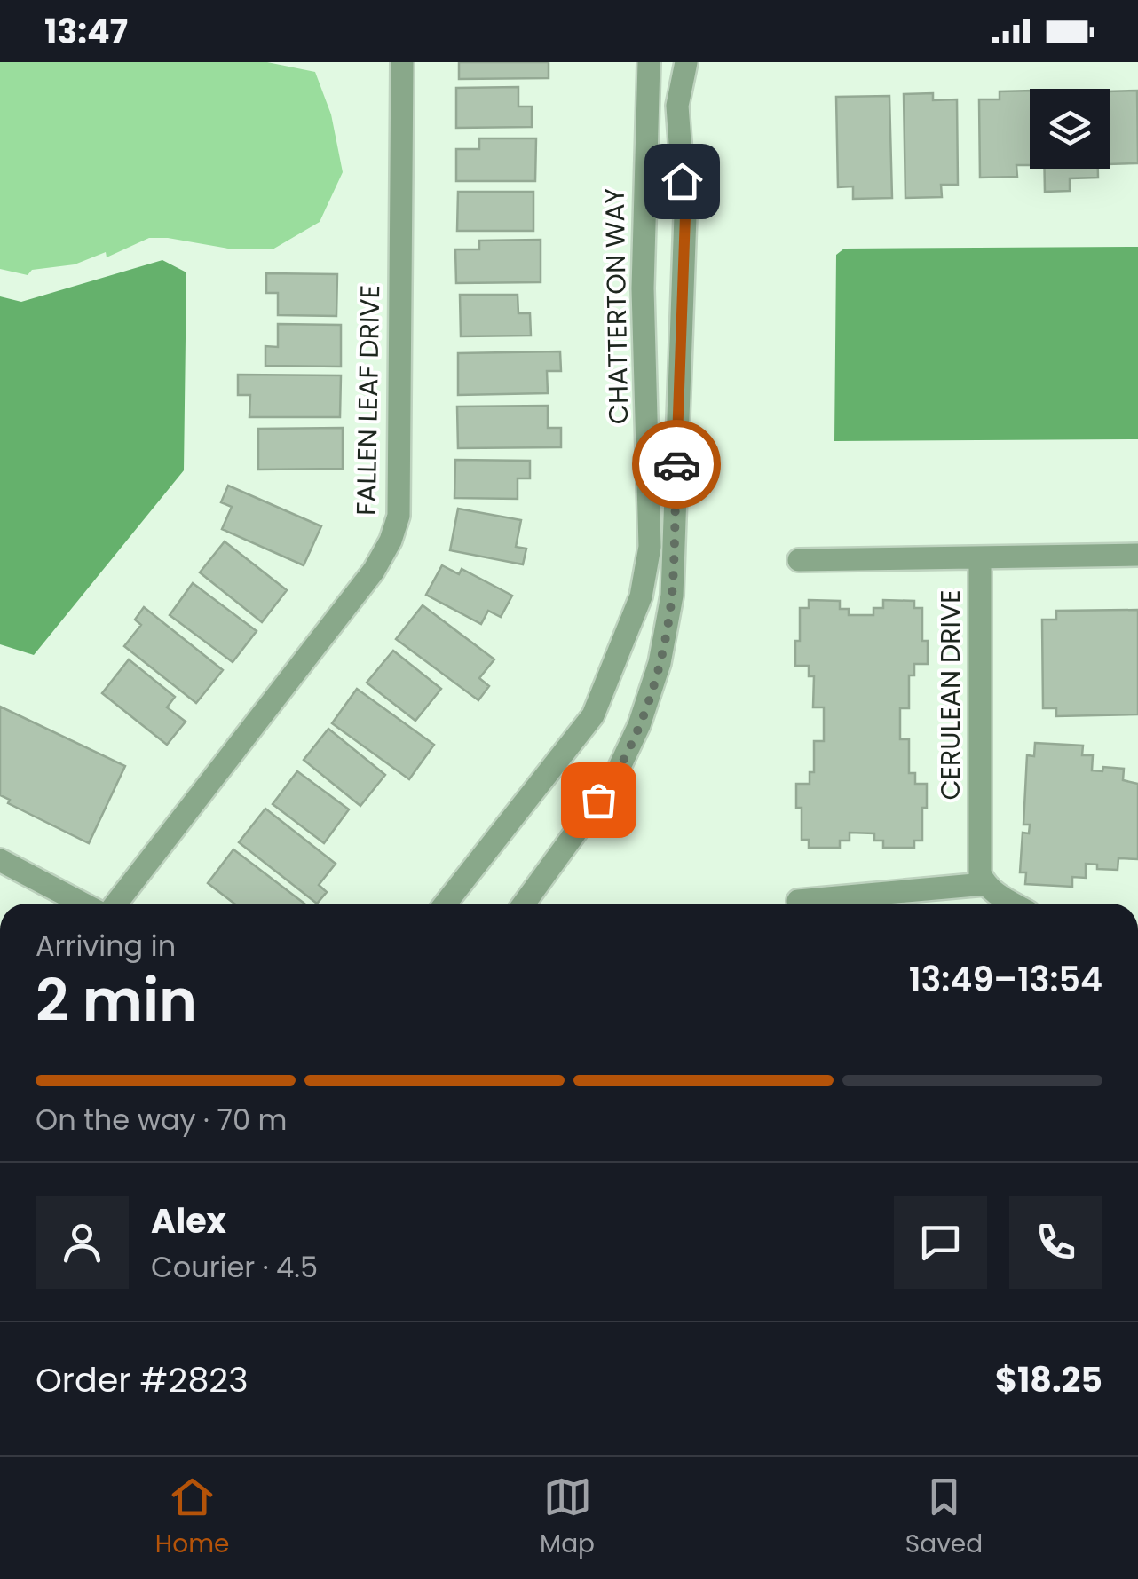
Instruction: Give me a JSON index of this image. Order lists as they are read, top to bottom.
{
  "streets": {
    "street": ["CHATTERTON WAY", "FALLEN LEAF DRIVE", "CERULEAN DRIVE"]
  },
  "page": {
    "status": "13:47",
    "heading": ["2 min", "Arriving in", "13:49–13:54"],
    "panel": [
      "Alex",
      "Courier · 4.5",
      "Order #2823",
      "$18.25"
    ],
    "bar": "On the way · 70 m",
    "tabs": ["Home", "Map", "Saved"]
  }
}
